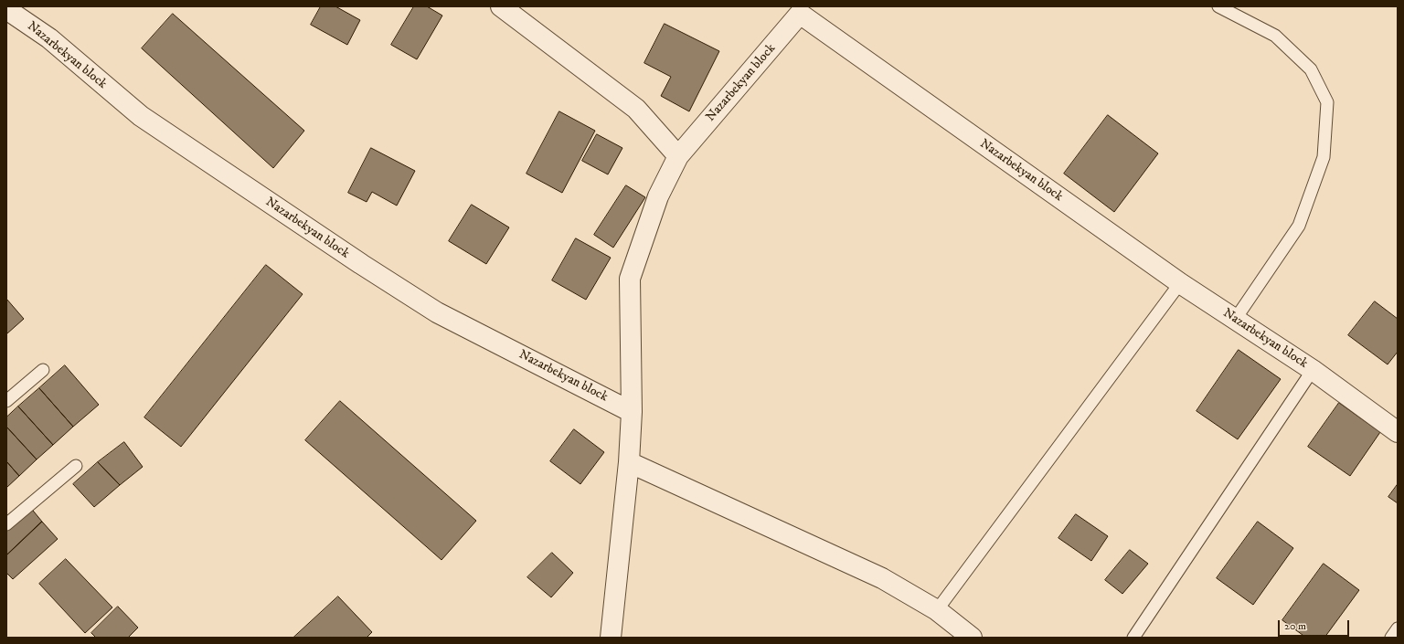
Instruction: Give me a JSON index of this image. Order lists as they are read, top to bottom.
{
  "streets": {
    "street": ["Nazarbekyan block"]
  },
  "scale_bar": "20 m"
}
